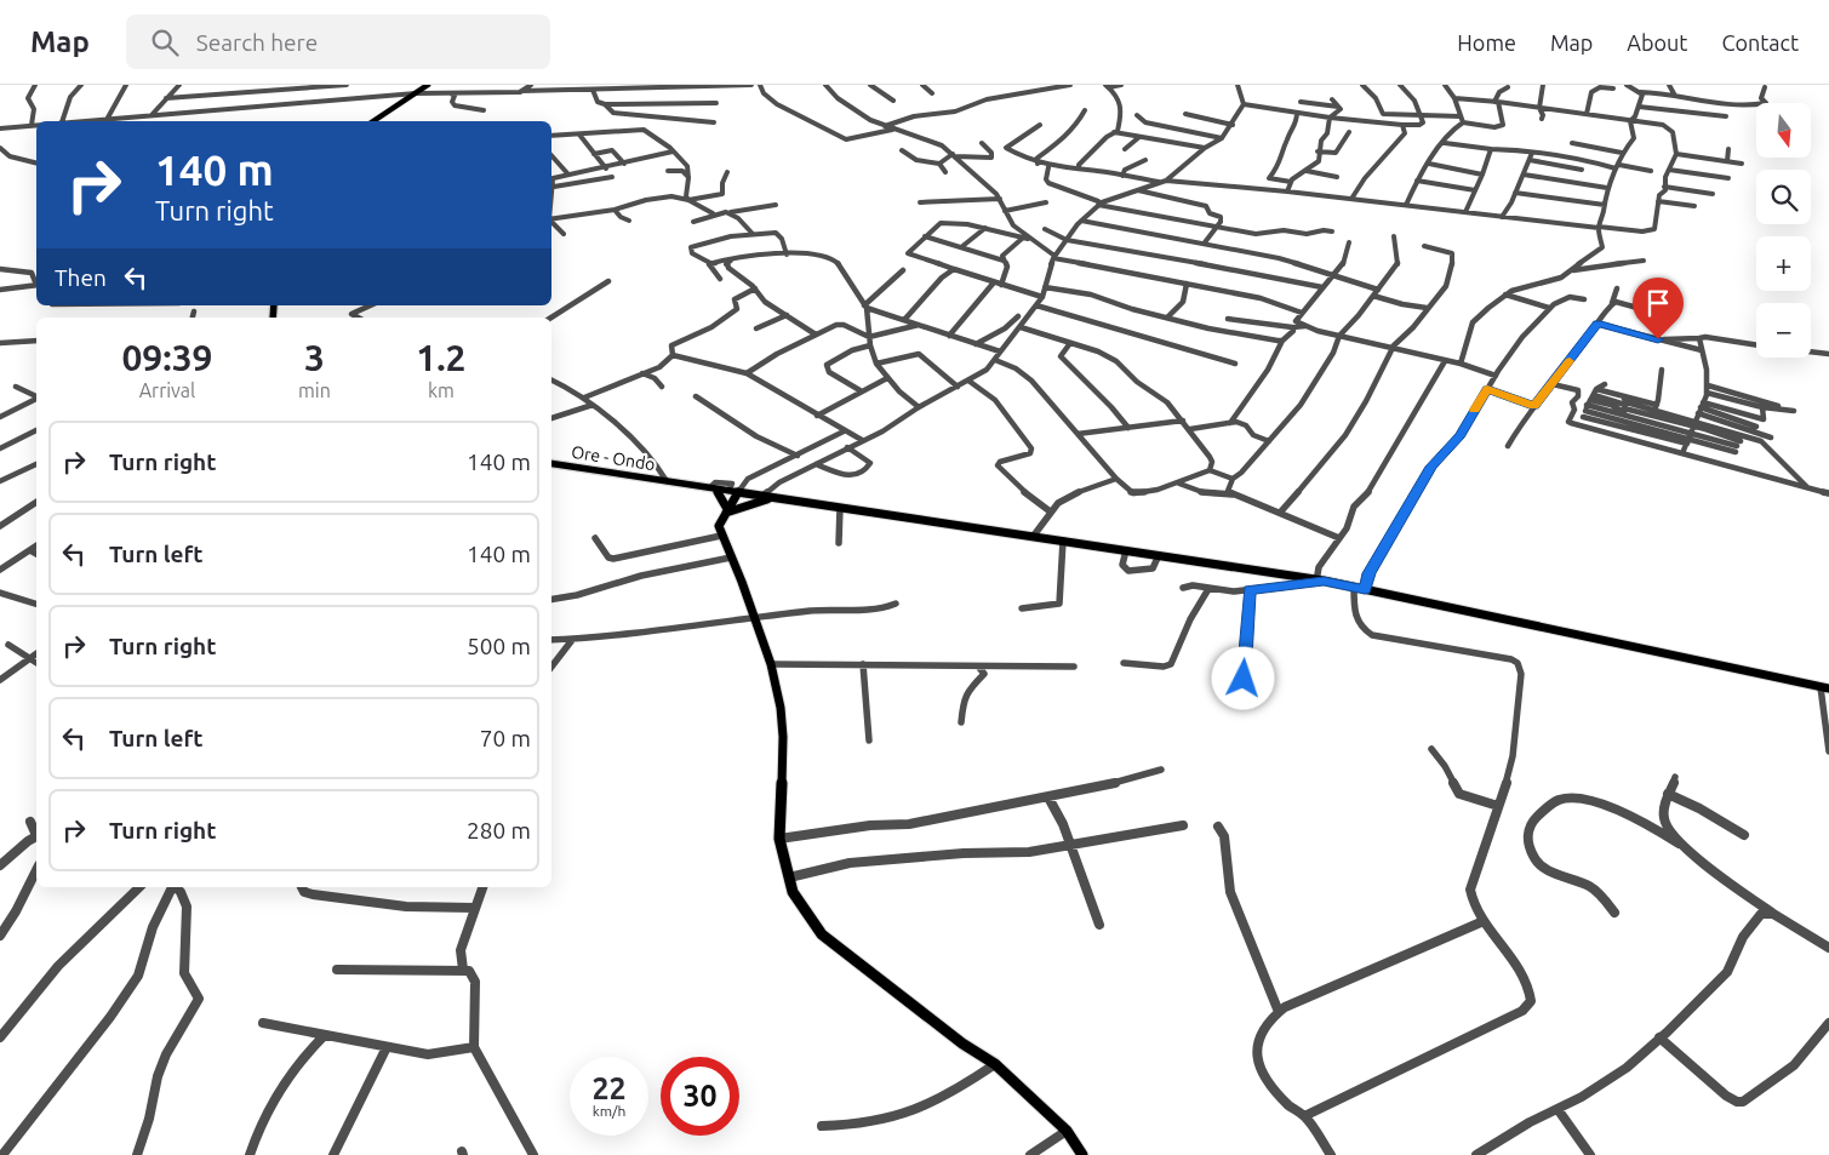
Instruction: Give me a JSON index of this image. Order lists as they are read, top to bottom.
{
  "streets": {
    "main road": ["Ore - Ondo"]
  },
  "north": "bottom",
  "page": {
    "header": "Map",
    "search": "Search here",
    "nav": [
      "Home",
      "Map",
      "About",
      "Contact"
    ],
    "map_buttons": ["+", "−"],
    "turn": ["140 m", "Turn right"],
    "then": "Then",
    "eta": [
      "09:39",
      "Arrival",
      "3",
      "min",
      "1.2",
      "km"
    ],
    "list": [
      {
        "name": "Turn right",
        "value": "140 m"
      },
      {
        "name": "Turn left",
        "value": "140 m"
      },
      {
        "name": "Turn right",
        "value": "500 m"
      },
      {
        "name": "Turn left",
        "value": "70 m"
      },
      {
        "name": "Turn right",
        "value": "280 m"
      }
    ],
    "speed": "22 km/h",
    "limit": "30"
  }
}
